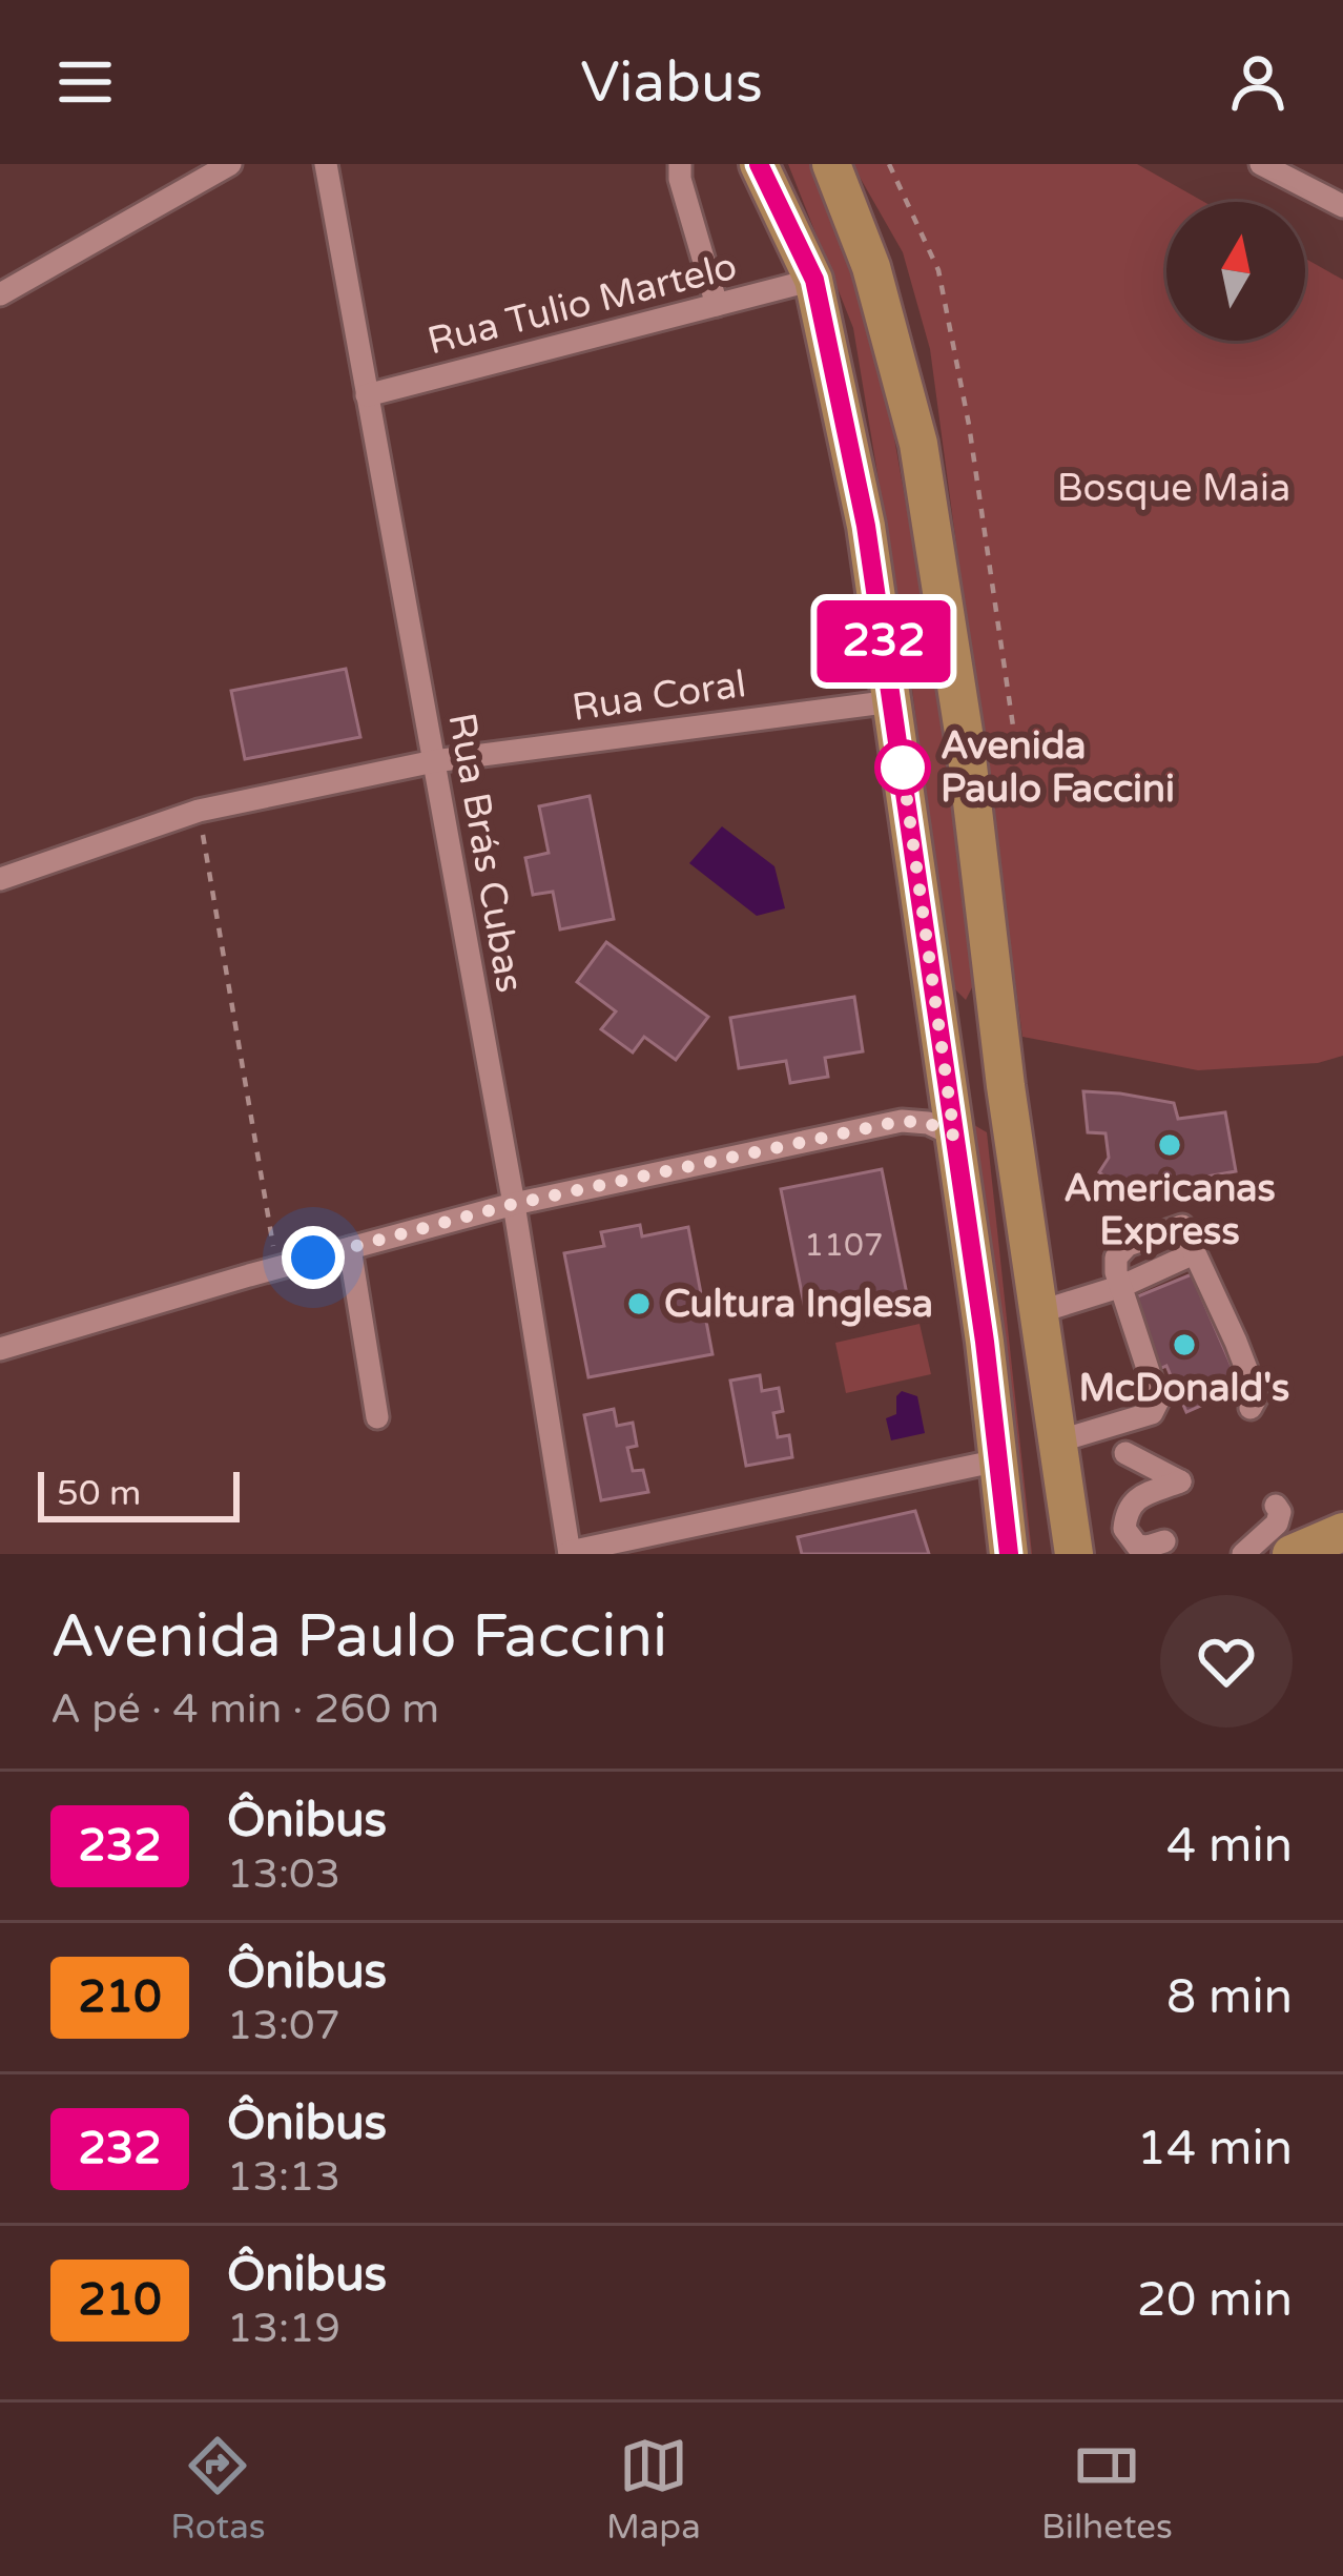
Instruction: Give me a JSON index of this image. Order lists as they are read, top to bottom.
{
  "streets": {
    "street": ["Rua Tulio Martelo", "Rua Coral", "Rua Brás Cubas"]
  },
  "crossings": [
    ["Rua Tulio Martelo", "Rua Brás Cubas"],
    ["Rua Coral", "Rua Brás Cubas"]
  ],
  "parks": ["Bosque Maia"],
  "places": [
    "Avenida Paulo Faccini",
    "Americanas Express",
    "Cultura Inglesa",
    "McDonald's"
  ],
  "lines": ["bus line 232"],
  "house_numbers": ["1107"],
  "scale_bar": "50 m",
  "north": "top",
  "page": {
    "header": "Viabus",
    "on_map": "232",
    "scale": "50 m",
    "heading": ["Avenida Paulo Faccini", "A pé · 4 min · 260 m"],
    "list": [
      {
        "mark": "232",
        "name": "Ônibus",
        "note": "13:03",
        "value": "4 min"
      },
      {
        "mark": "210",
        "name": "Ônibus",
        "note": "13:07",
        "value": "8 min"
      },
      {
        "mark": "232",
        "name": "Ônibus",
        "note": "13:13",
        "value": "14 min"
      },
      {
        "mark": "210",
        "name": "Ônibus",
        "note": "13:19",
        "value": "20 min"
      }
    ],
    "tabs": ["Rotas", "Mapa", "Bilhetes"]
  }
}
